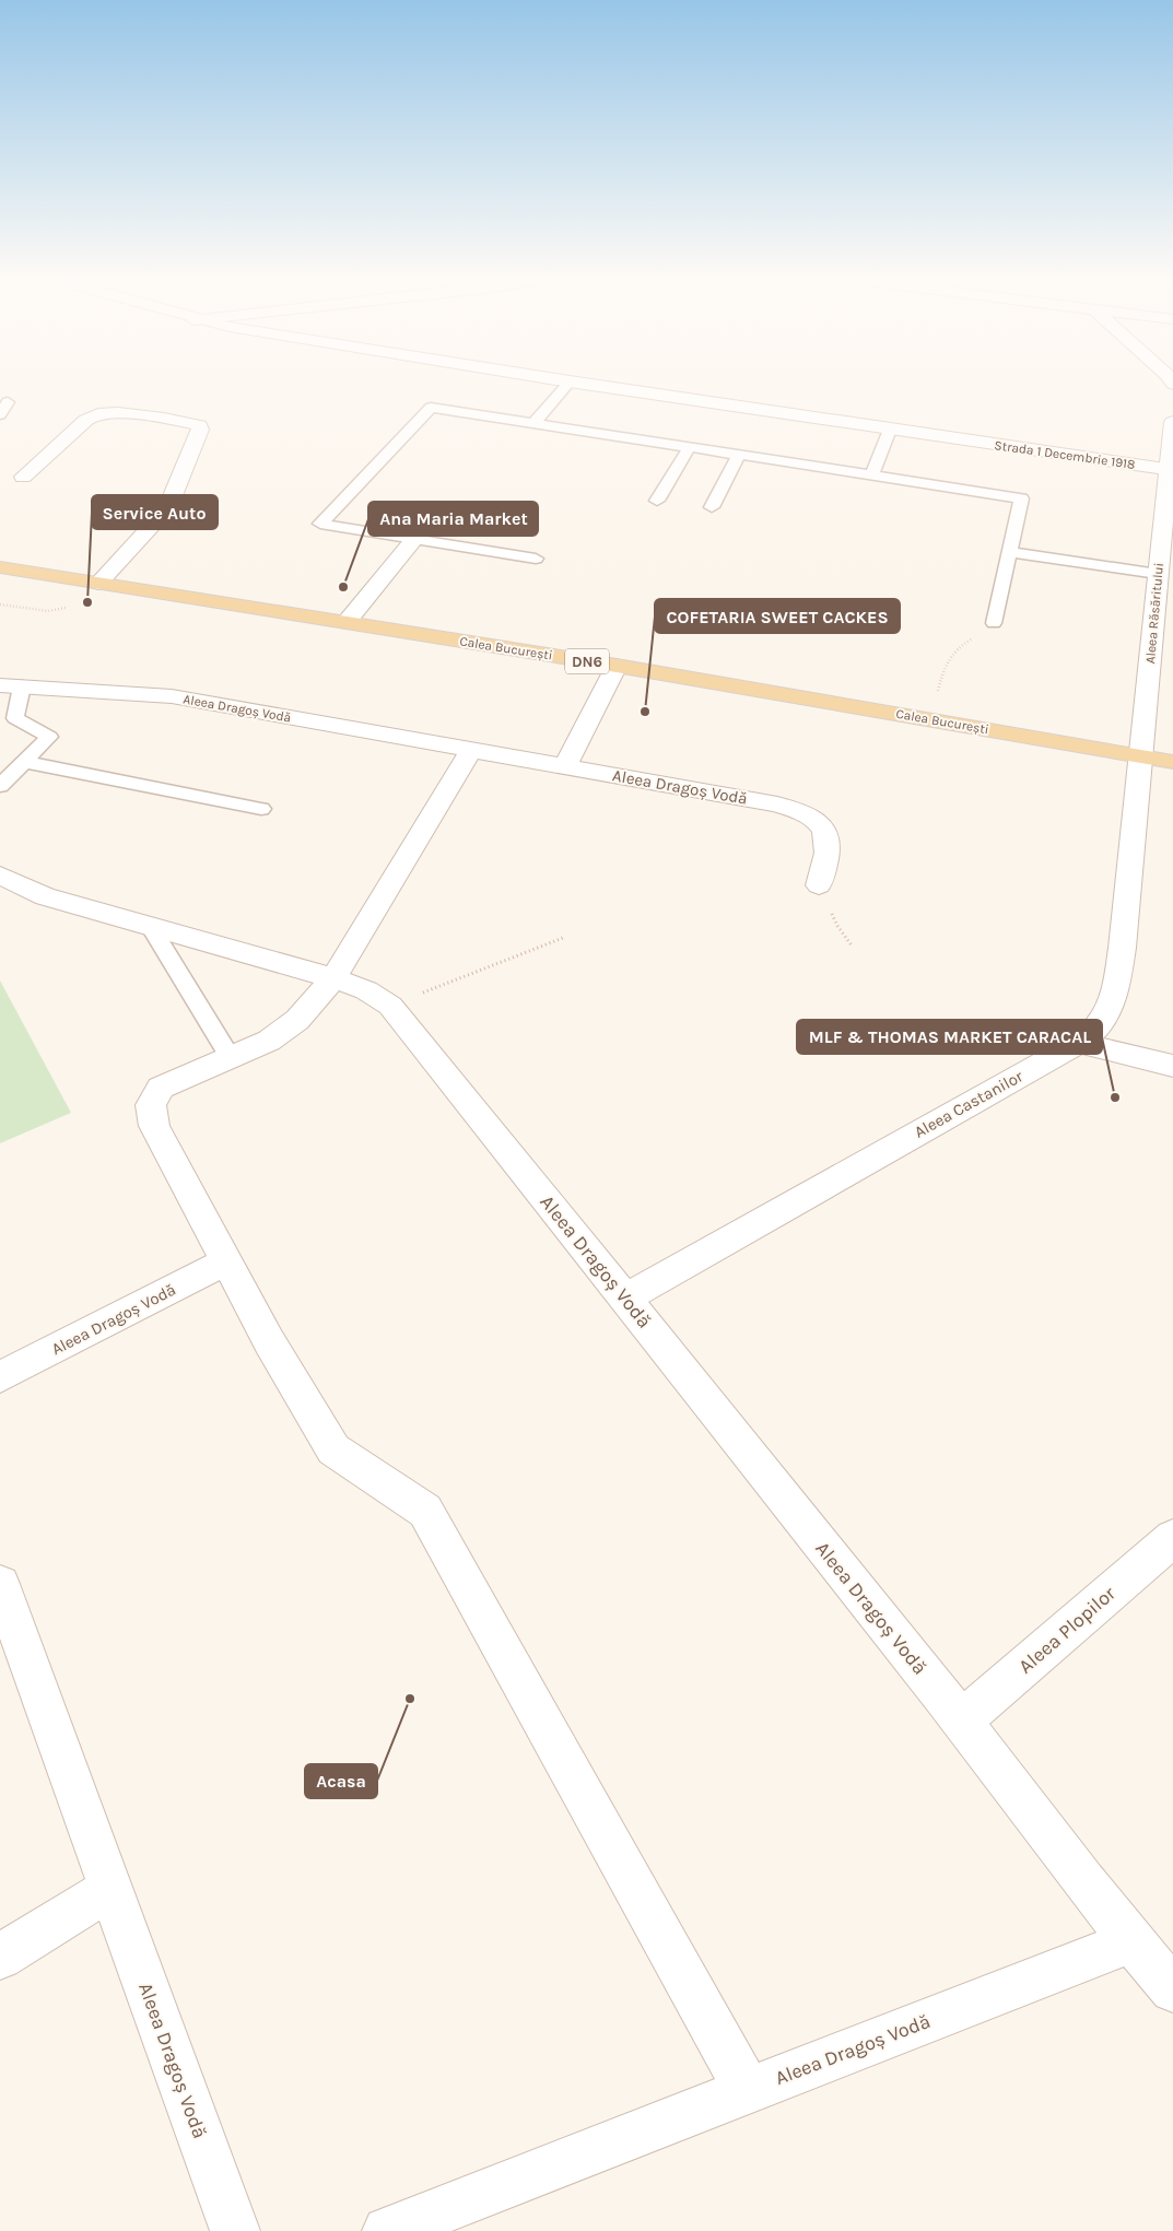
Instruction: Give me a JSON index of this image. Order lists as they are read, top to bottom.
{
  "streets": {
    "main road": ["Calea București", "DN6"],
    "street": [
      "Strada 1 Decembrie 1918",
      "Aleea Răsăritului",
      "Aleea Dragoș Vodă",
      "Aleea Castanilor",
      "Aleea Plopilor"
    ]
  },
  "crossings": [
    ["Strada 1 Decembrie 1918", "Aleea Răsăritului"],
    ["Aleea Răsăritului", "Calea București"],
    ["Aleea Răsăritului", "Aleea Castanilor"],
    ["Calea București", "Aleea Castanilor"],
    ["Aleea Dragoș Vodă", "Aleea Castanilor"],
    ["Aleea Dragoș Vodă", "Aleea Plopilor"]
  ],
  "places": [
    "Ana Maria Market",
    "Service Auto",
    "COFETARIA SWEET CACKES",
    "MLF & THOMAS MARKET CARACAL",
    "Acasa"
  ]
}
